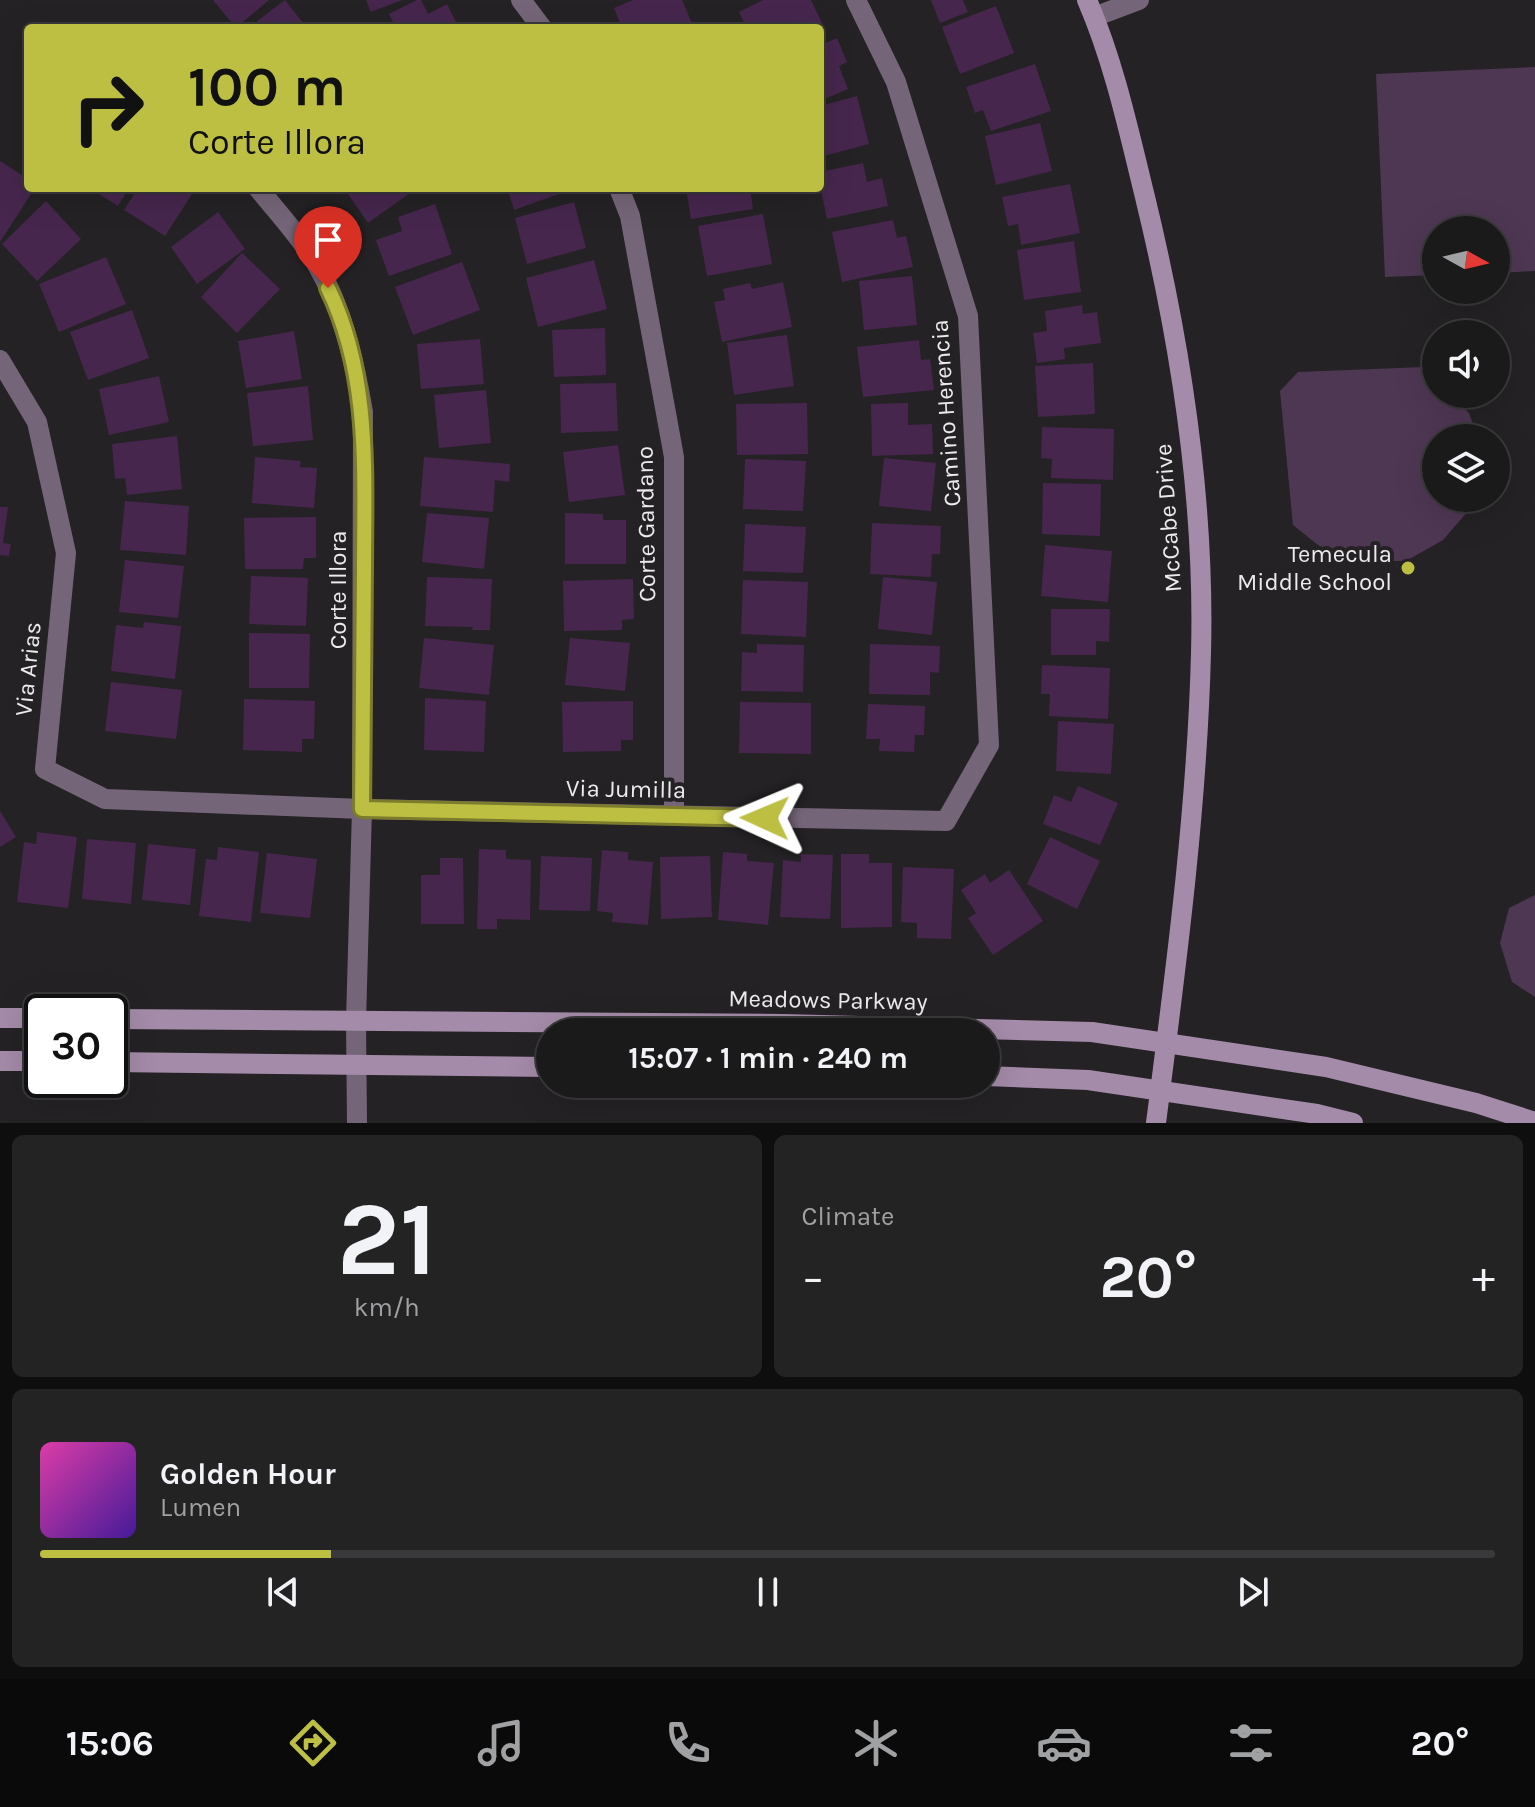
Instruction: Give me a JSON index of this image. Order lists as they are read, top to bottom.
{
  "streets": {
    "main road": ["McCabe Drive", "Meadows Parkway"],
    "street": [
      "Camino Herencia",
      "Corte Gardano",
      "Corte Illora",
      "Via Arias",
      "Via Jumilla"
    ]
  },
  "crossings": [
    ["Camino Herencia", "Via Jumilla"],
    ["McCabe Drive", "Meadows Parkway"],
    ["Corte Gardano", "Via Jumilla"],
    ["Corte Illora", "Via Arias"],
    ["Corte Illora", "Via Jumilla"],
    ["Corte Illora", "Meadows Parkway"],
    ["Via Arias", "Via Jumilla"]
  ],
  "places": ["Temecula Middle School"],
  "north": "right",
  "page": {
    "turn": ["100 m", "Corte Illora"],
    "limit": "30",
    "trip": "15:07 · 1 min · 240 m",
    "tile": [
      ["21", "km/h"],
      "Climate"
    ],
    "heat": ["−", "20°", "+"],
    "song": ["Golden Hour", "Lumen"],
    "tabs": ["15:06", "20°"]
  }
}
